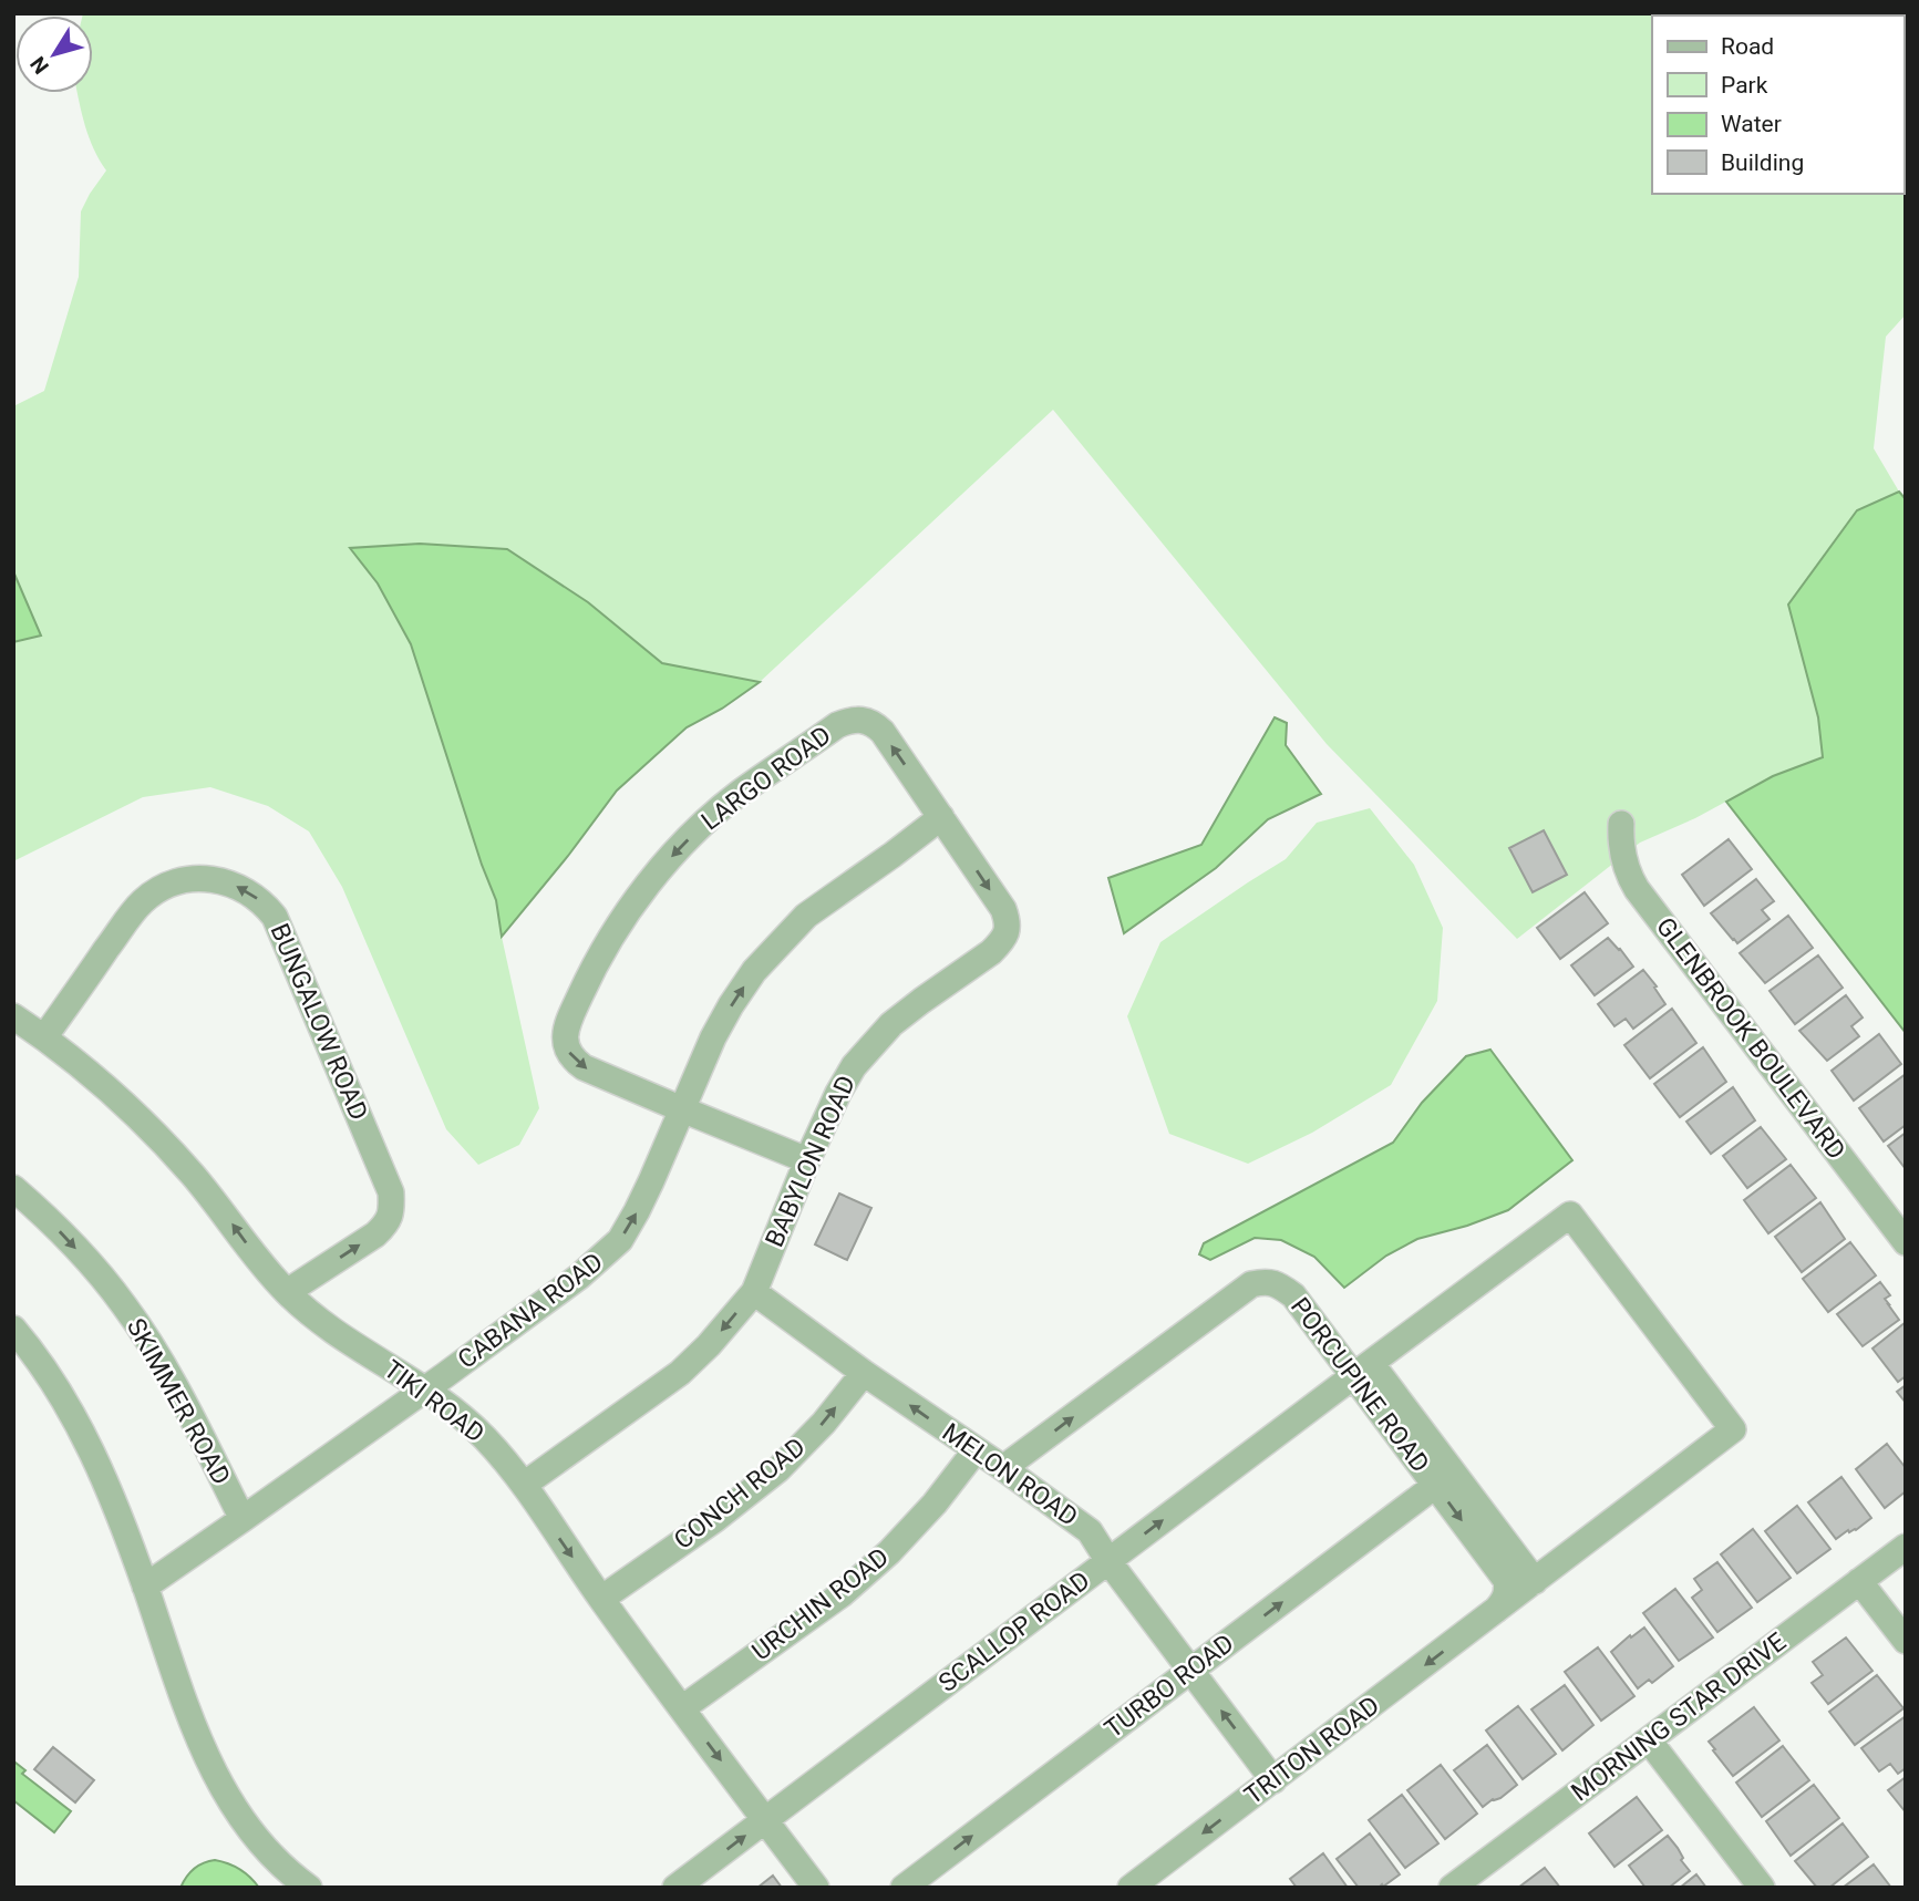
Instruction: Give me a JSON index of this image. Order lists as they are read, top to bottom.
{
  "streets": {
    "street": [
      "LARGO ROAD",
      "BUNGALOW ROAD",
      "GLENBROOK BOULEVARD",
      "BABYLON ROAD",
      "CABANA ROAD",
      "PORCUPINE ROAD",
      "SKIMMER ROAD",
      "TIKI ROAD",
      "MELON ROAD",
      "CONCH ROAD",
      "URCHIN ROAD",
      "SCALLOP ROAD",
      "TURBO ROAD",
      "MORNING STAR DRIVE",
      "TRITON ROAD"
    ]
  },
  "crossings": [
    ["LARGO ROAD", "BABYLON ROAD"],
    ["LARGO ROAD", "CABANA ROAD"],
    ["BUNGALOW ROAD", "TIKI ROAD"],
    ["BABYLON ROAD", "CABANA ROAD"],
    ["BABYLON ROAD", "TIKI ROAD"],
    ["BABYLON ROAD", "MELON ROAD"],
    ["CABANA ROAD", "SKIMMER ROAD"],
    ["CABANA ROAD", "TIKI ROAD"],
    ["PORCUPINE ROAD", "MELON ROAD"],
    ["PORCUPINE ROAD", "SCALLOP ROAD"],
    ["PORCUPINE ROAD", "TURBO ROAD"],
    ["PORCUPINE ROAD", "TRITON ROAD"],
    ["TIKI ROAD", "CONCH ROAD"],
    ["TIKI ROAD", "URCHIN ROAD"],
    ["TIKI ROAD", "SCALLOP ROAD"],
    ["MELON ROAD", "CONCH ROAD"],
    ["MELON ROAD", "URCHIN ROAD"],
    ["MELON ROAD", "SCALLOP ROAD"],
    ["MELON ROAD", "TURBO ROAD"],
    ["MELON ROAD", "TRITON ROAD"],
    ["SCALLOP ROAD", "TRITON ROAD"]
  ],
  "one_way": [
    "BABYLON ROAD",
    "CABANA ROAD",
    "MELON ROAD",
    "CONCH ROAD",
    "TURBO ROAD",
    "TRITON ROAD"
  ],
  "legend": [
    "Road",
    "Park",
    "Water",
    "Building"
  ],
  "north": "bottom left"
}
